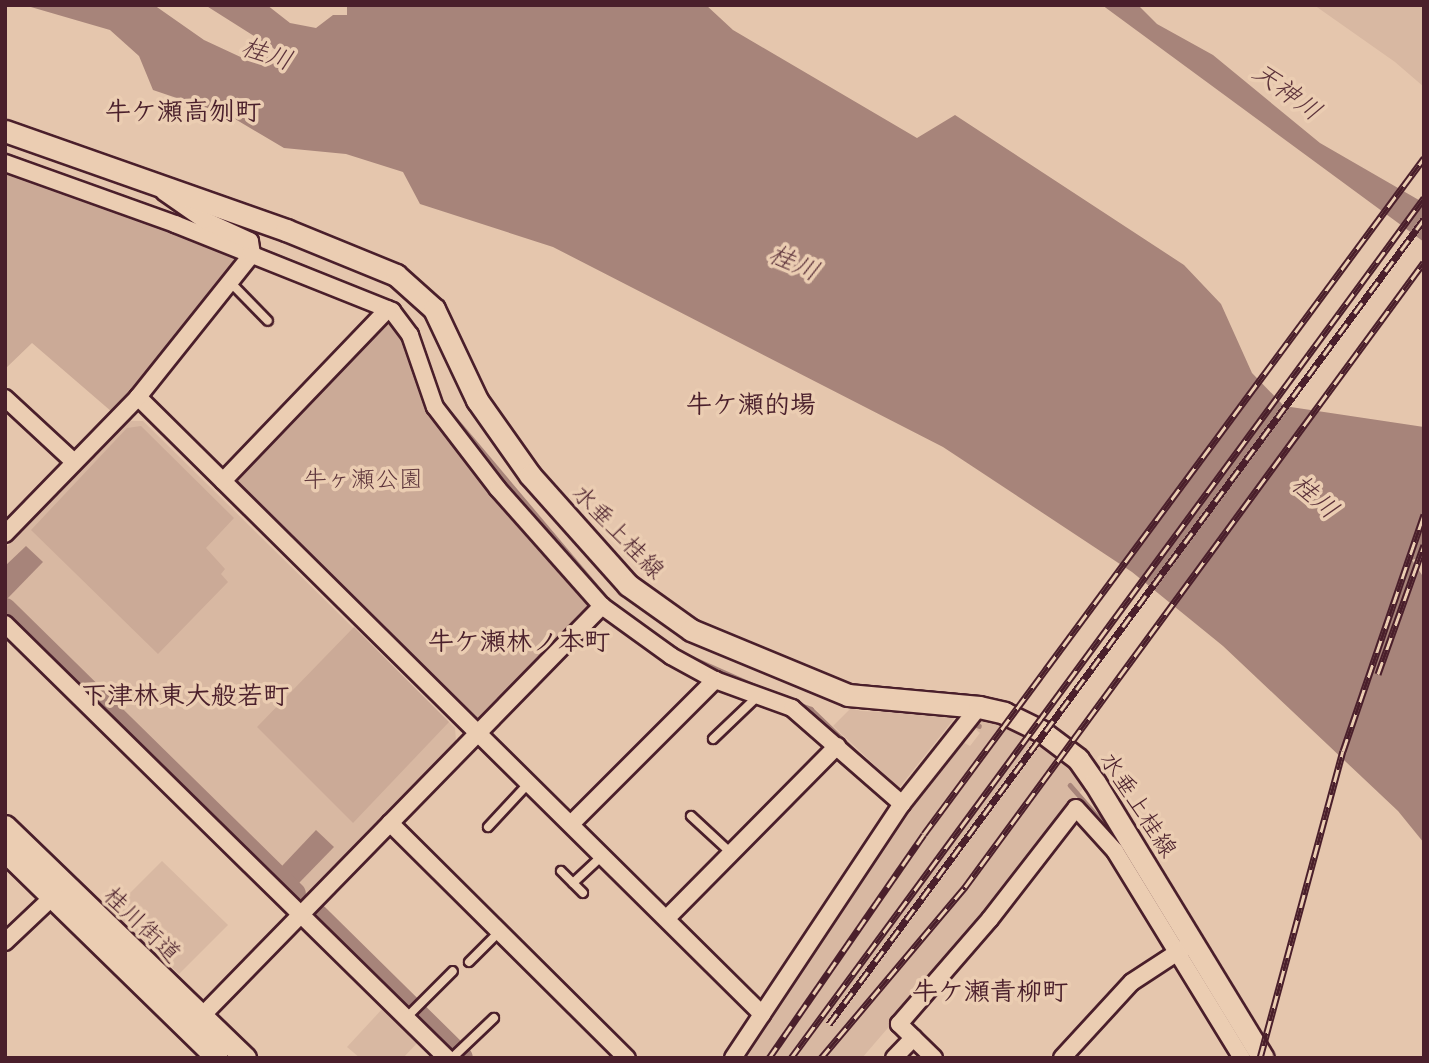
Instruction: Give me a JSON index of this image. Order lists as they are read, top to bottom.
{
  "streets": {
    "main road": ["水垂上桂線", "桂川街道"]
  },
  "districts": [
    "牛ケ瀬高刎町",
    "牛ケ瀬的場",
    "牛ケ瀬林ノ本町",
    "下津林東大般若町",
    "牛ケ瀬青柳町"
  ],
  "water": ["桂川", "天神川"],
  "parks": ["牛ヶ瀬公園"]
}
